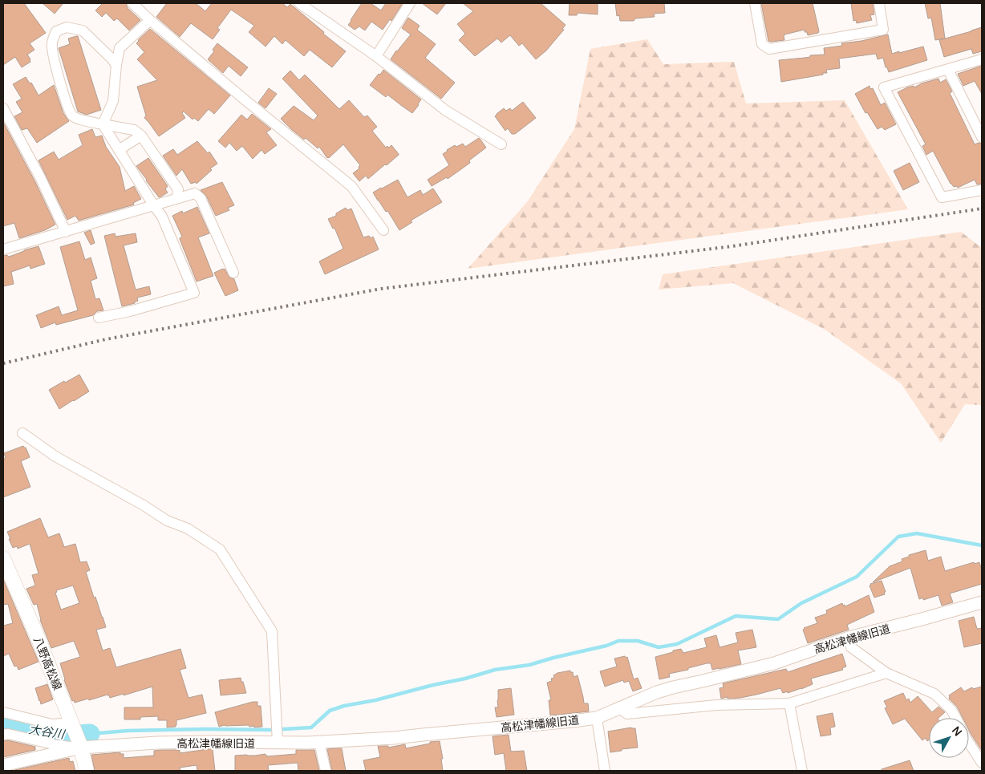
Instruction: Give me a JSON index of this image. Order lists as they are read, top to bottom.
{
  "streets": {
    "main road": ["八野高松線"],
    "street": ["高松津幡線旧道"]
  },
  "crossings": [
    ["高松津幡線旧道", "八野高松線"]
  ],
  "water": ["大谷川"],
  "north": "top right"
}
